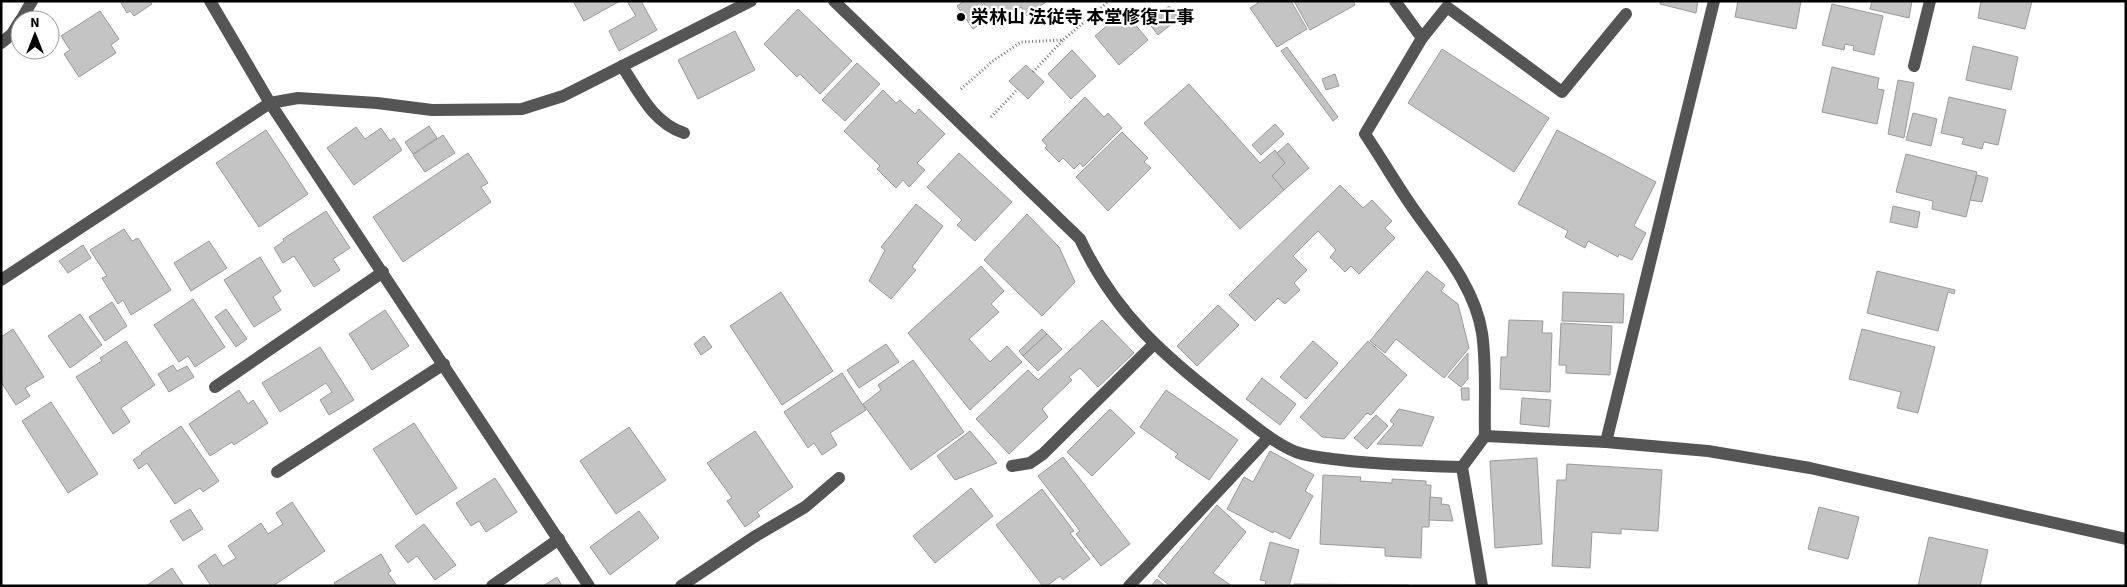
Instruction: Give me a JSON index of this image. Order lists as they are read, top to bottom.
{
  "places": ["栄林山 法従寺 本堂修復工事"],
  "north": "top"
}
